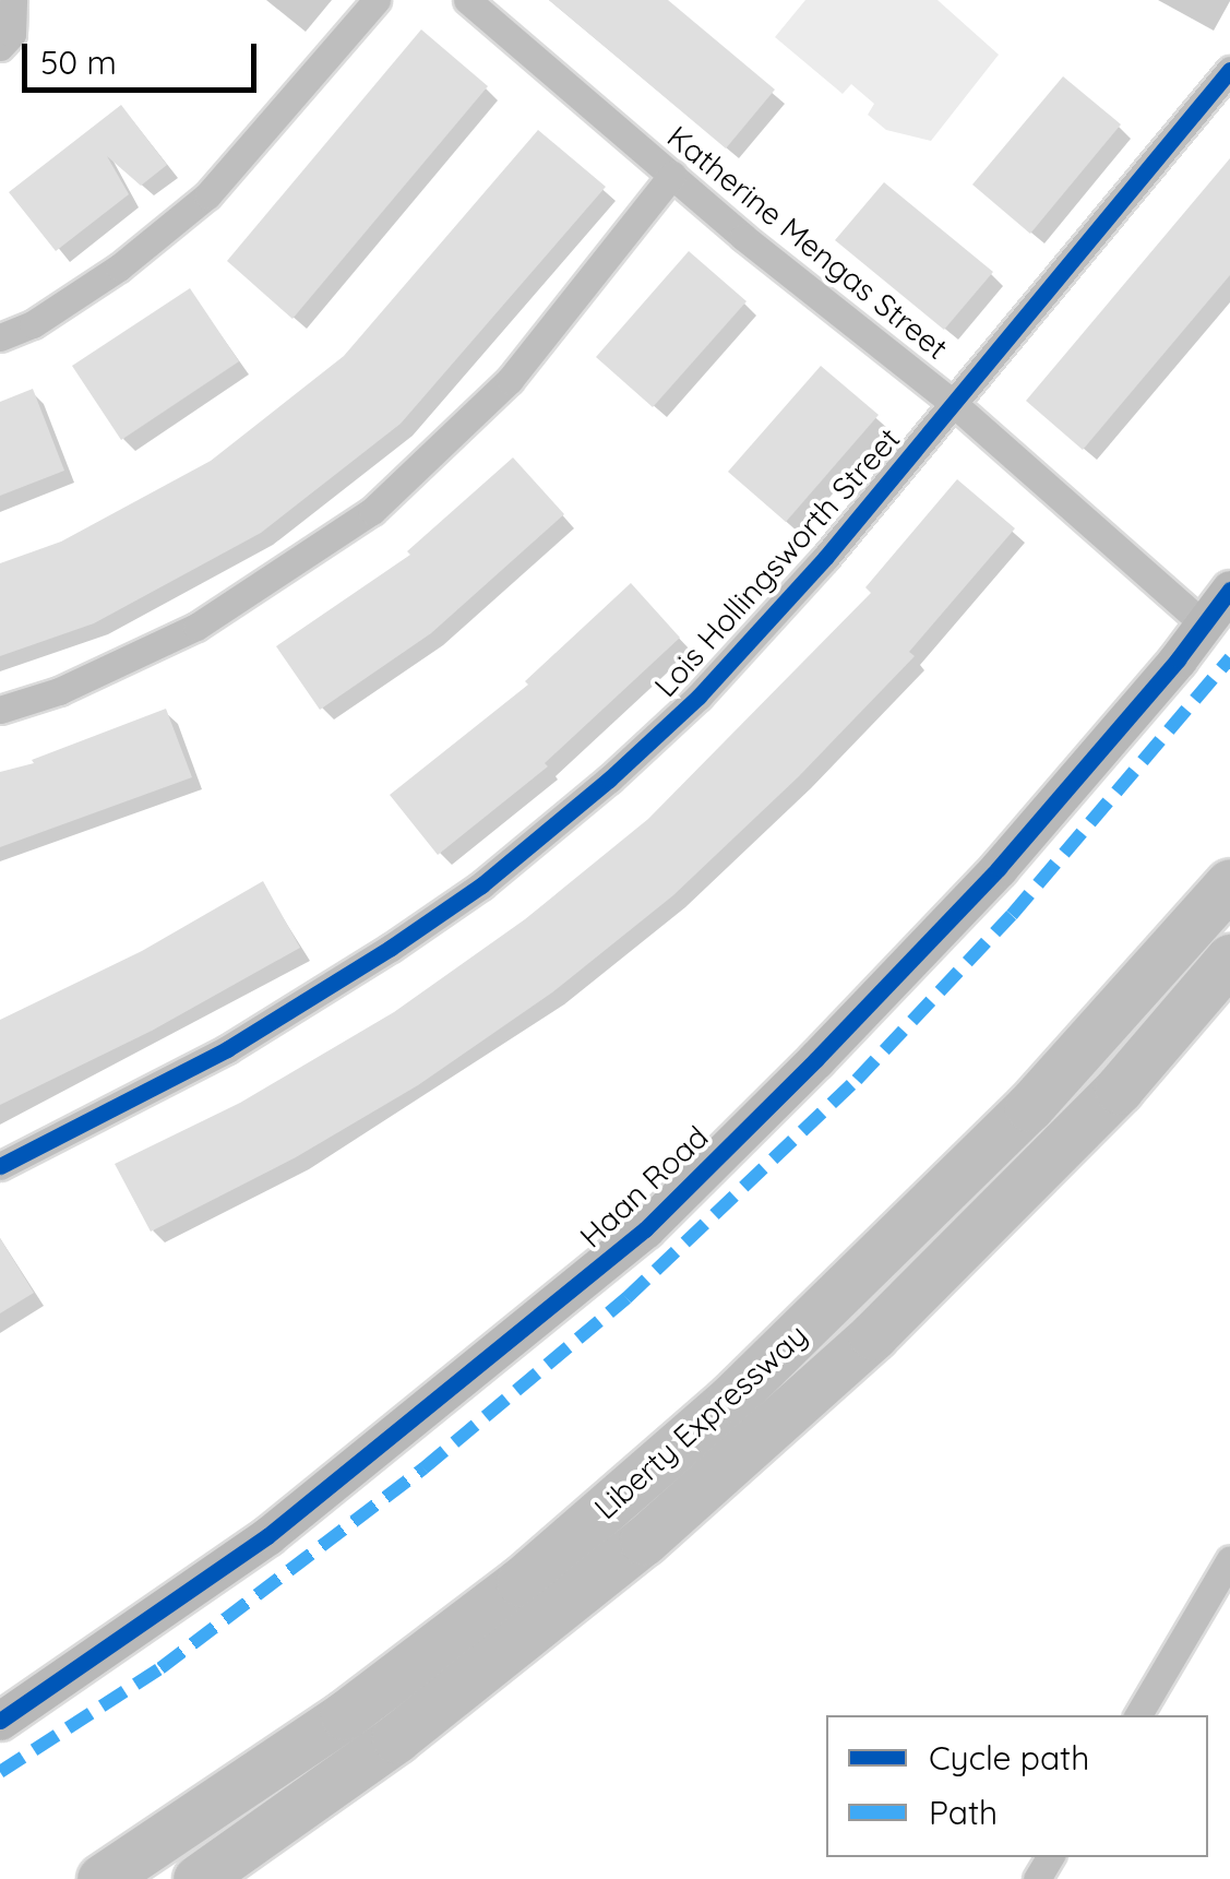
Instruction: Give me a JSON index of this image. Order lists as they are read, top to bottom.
{
  "streets": {
    "highway": ["Liberty Expressway"],
    "street": ["Katherine Mengas Street", "Lois Hollingsworth Street", "Haan Road"]
  },
  "crossings": [
    ["Katherine Mengas Street", "Lois Hollingsworth Street"],
    ["Katherine Mengas Street", "Haan Road"]
  ],
  "legend": ["Cycle path", "Path"],
  "scale_bar": "50 m"
}
